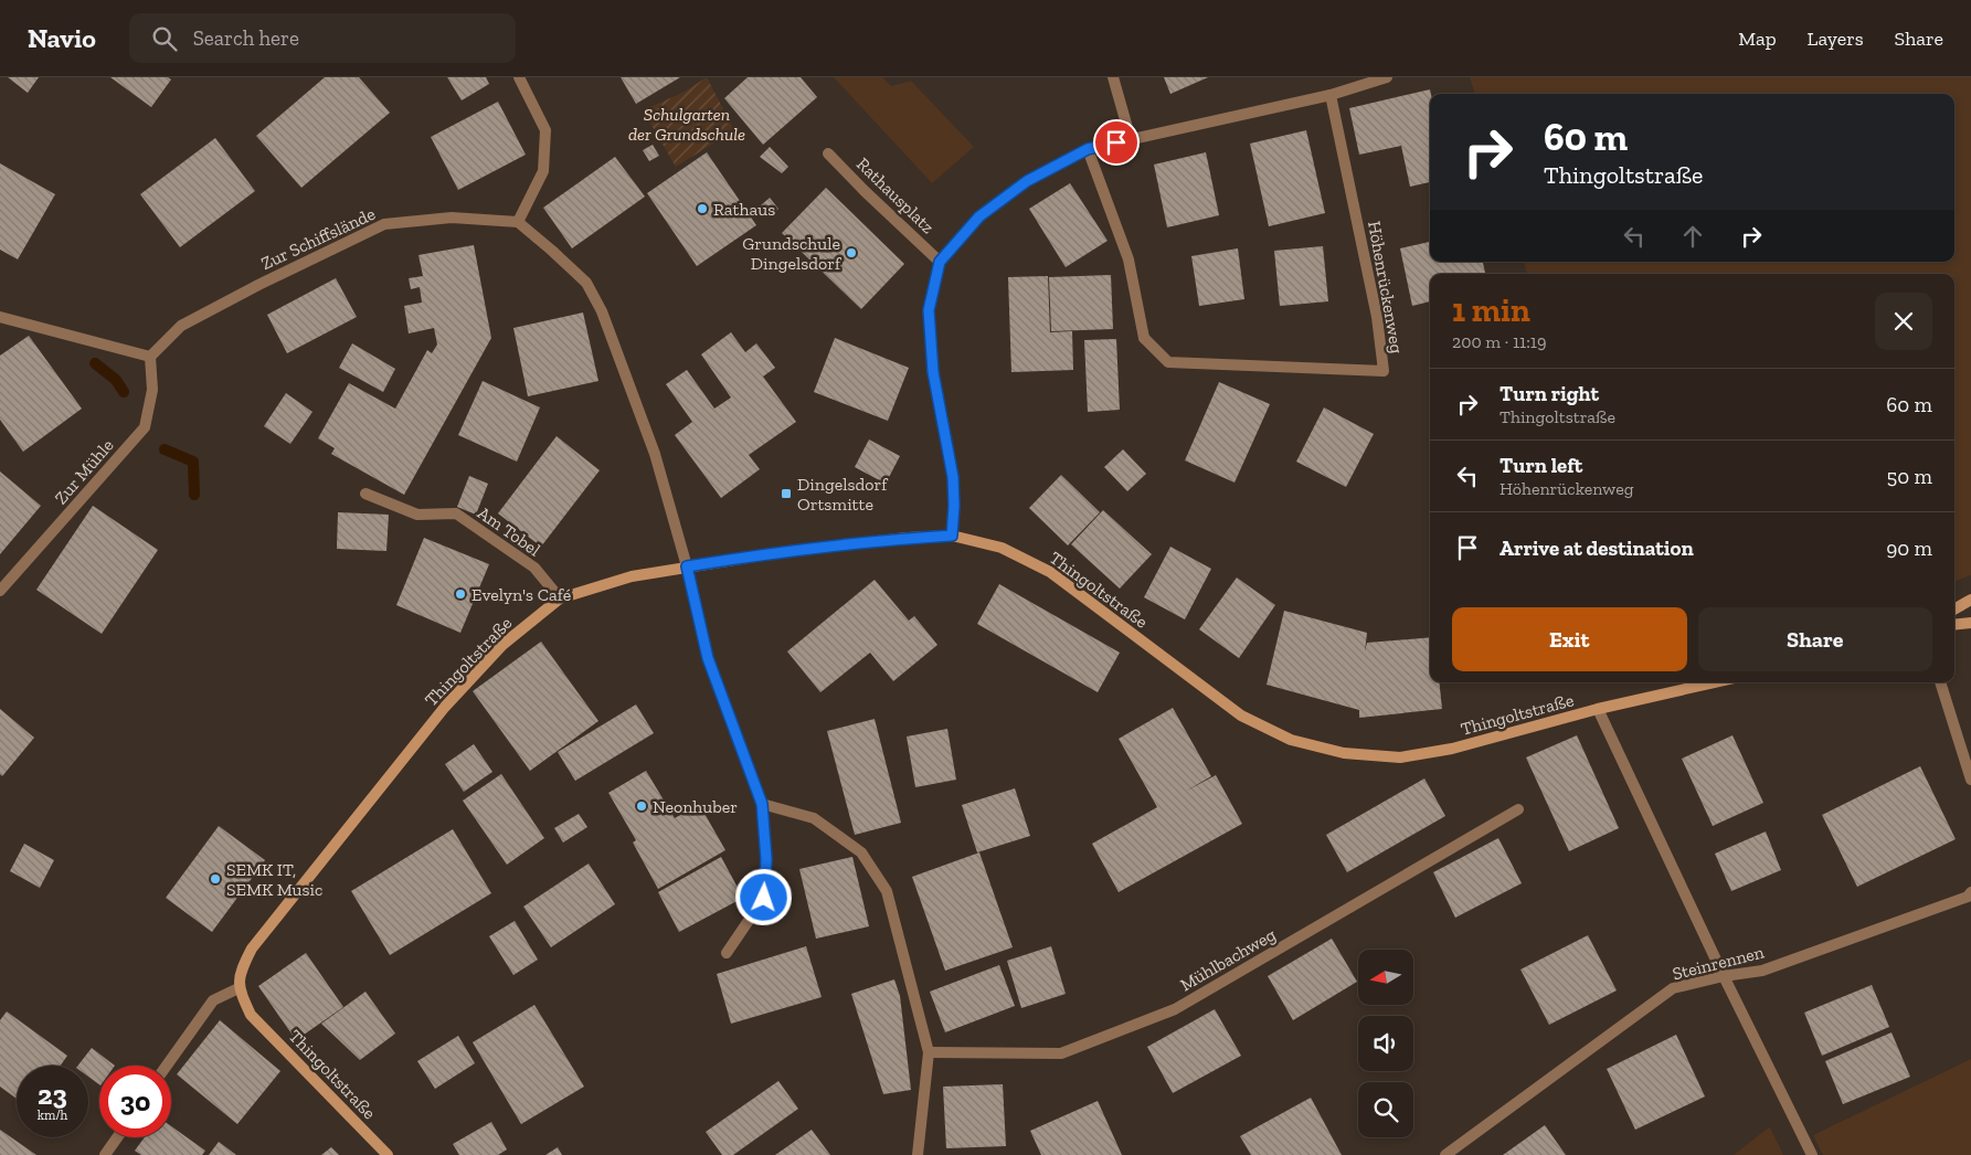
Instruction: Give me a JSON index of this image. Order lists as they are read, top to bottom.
{
  "streets": {
    "main road": ["Thingoltstraße"],
    "street": [
      "Rathausplatz",
      "Zur Schiffslände",
      "Höhenrückenweg",
      "Zur Mühle",
      "Am Tobel",
      "Mühlbachweg",
      "Steinrennen"
    ]
  },
  "crossings": [
    ["Zur Schiffslände", "Zur Mühle"],
    ["Am Tobel", "Thingoltstraße"],
    ["Thingoltstraße", "Steinrennen"]
  ],
  "parks": ["Schulgarten der Grundschule"],
  "places": {
    "other": [
      "Rathaus",
      "Grundschule Dingelsdorf",
      "Evelyn's Café",
      "Neonhuber",
      "SEMK IT, SEMK Music"
    ],
    "transit": ["Dingelsdorf Ortsmitte"]
  },
  "north": "left",
  "page": {
    "header": "Navio",
    "search": "Search here",
    "nav": ["Map", "Layers", "Share"],
    "turn": ["60 m", "Thingoltstraße"],
    "heading": ["1 min", "200 m · 11:19"],
    "list": [
      {
        "name": "Turn right",
        "note": "Thingoltstraße",
        "value": "60 m"
      },
      {
        "name": "Turn left",
        "note": "Höhenrückenweg",
        "value": "50 m"
      },
      {
        "name": "Arrive at destination",
        "value": "90 m"
      }
    ],
    "buttons": ["Exit", "Share"],
    "speed": "23 km/h",
    "limit": "30"
  }
}
